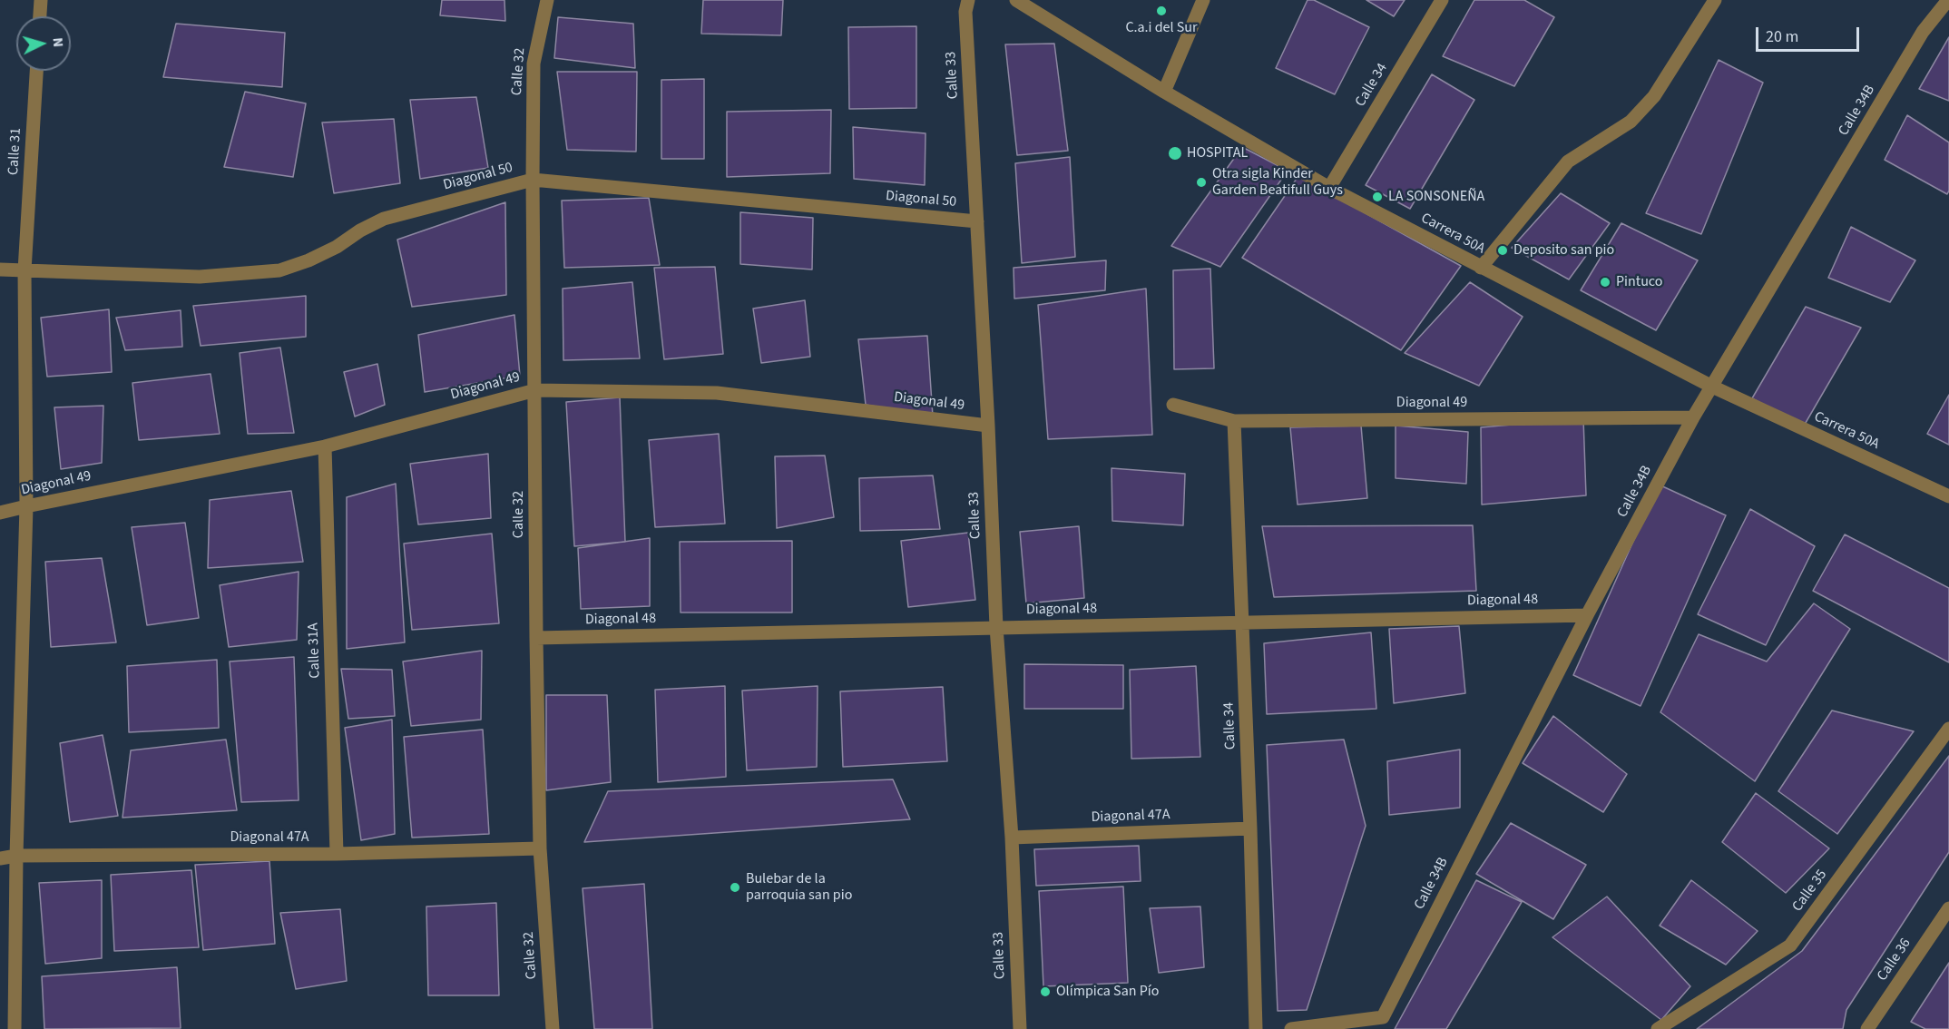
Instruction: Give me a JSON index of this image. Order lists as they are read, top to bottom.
{
  "streets": {
    "street": [
      "Calle 32",
      "Calle 33",
      "Calle 34",
      "Calle 34B",
      "Calle 31",
      "Diagonal 50",
      "Carrera 50A",
      "Diagonal 49",
      "Diagonal 48",
      "Calle 31A",
      "Diagonal 47A",
      "Calle 35",
      "Calle 36"
    ]
  },
  "crossings": [
    ["Calle 32", "Diagonal 50"],
    ["Calle 32", "Diagonal 49"],
    ["Calle 32", "Diagonal 48"],
    ["Calle 32", "Diagonal 47A"],
    ["Calle 33", "Diagonal 50"],
    ["Calle 33", "Diagonal 49"],
    ["Calle 33", "Diagonal 48"],
    ["Calle 33", "Diagonal 47A"],
    ["Calle 34", "Carrera 50A"],
    ["Calle 34", "Diagonal 49"],
    ["Calle 34", "Diagonal 48"],
    ["Calle 34", "Diagonal 47A"],
    ["Calle 34B", "Carrera 50A"],
    ["Calle 34B", "Diagonal 49"],
    ["Calle 34B", "Diagonal 48"],
    ["Calle 31", "Diagonal 50"],
    ["Calle 31", "Diagonal 49"],
    ["Calle 31", "Diagonal 47A"],
    ["Diagonal 49", "Calle 31A"],
    ["Calle 31A", "Diagonal 47A"]
  ],
  "places": [
    "C.a.i del Sur",
    "HOSPITAL",
    "Otra sigla Kinder Garden Beatifull Guys",
    "LA SONSONEÑA",
    "Deposito san pio",
    "Pintuco",
    "Bulebar de la parroquia san pio",
    "Olímpica San Pío"
  ],
  "scale_bar": "20 m",
  "north": "right"
}
